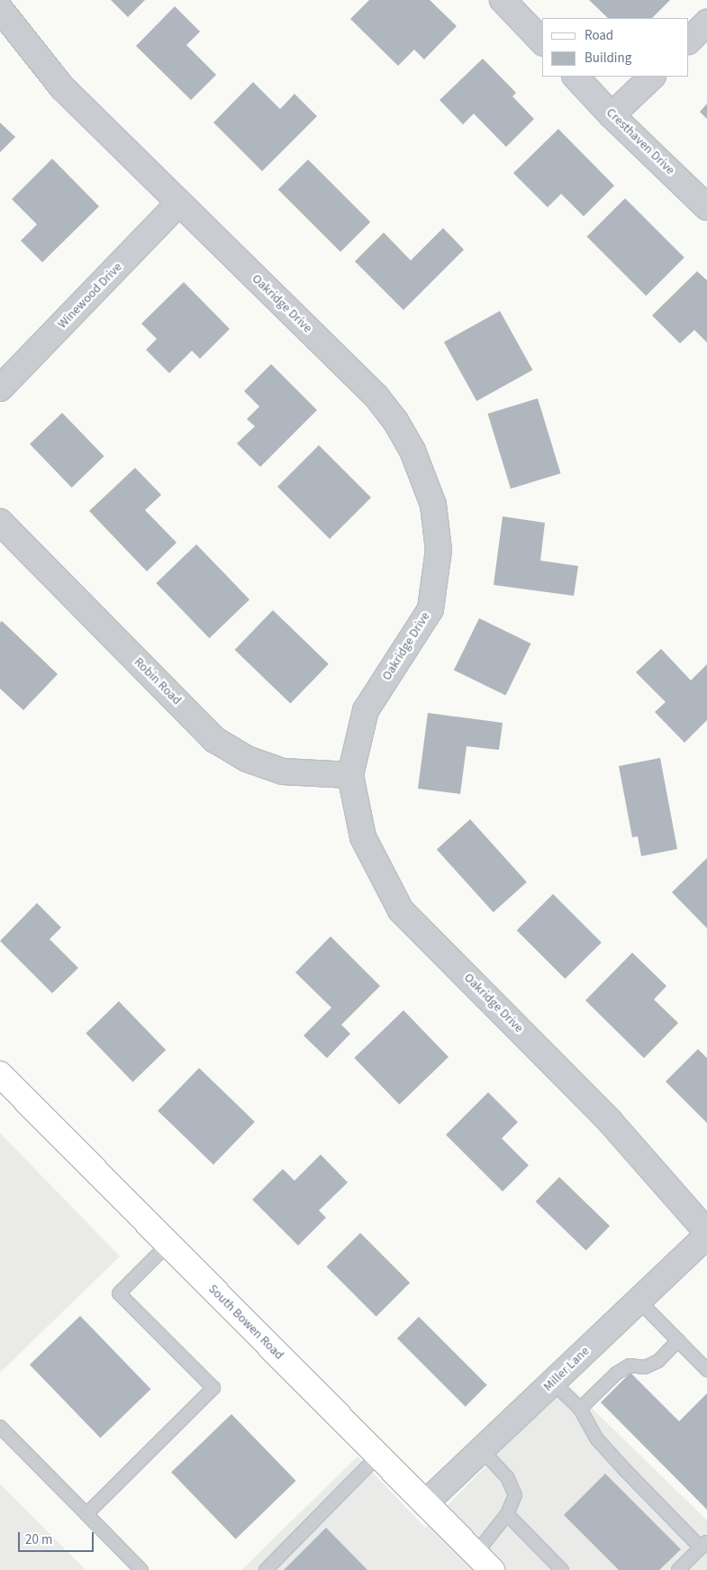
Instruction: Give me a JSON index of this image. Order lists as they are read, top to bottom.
{
  "streets": {
    "main road": ["South Bowen Road"],
    "street": [
      "Cresthaven Drive",
      "Winewood Drive",
      "Oakridge Drive",
      "Robin Road",
      "Miller Lane"
    ]
  },
  "crossings": [
    ["Winewood Drive", "Oakridge Drive"],
    ["Oakridge Drive", "Robin Road"],
    ["Oakridge Drive", "Miller Lane"],
    ["South Bowen Road", "Miller Lane"]
  ],
  "legend": ["Road", "Building"],
  "scale_bar": "20 m"
}
